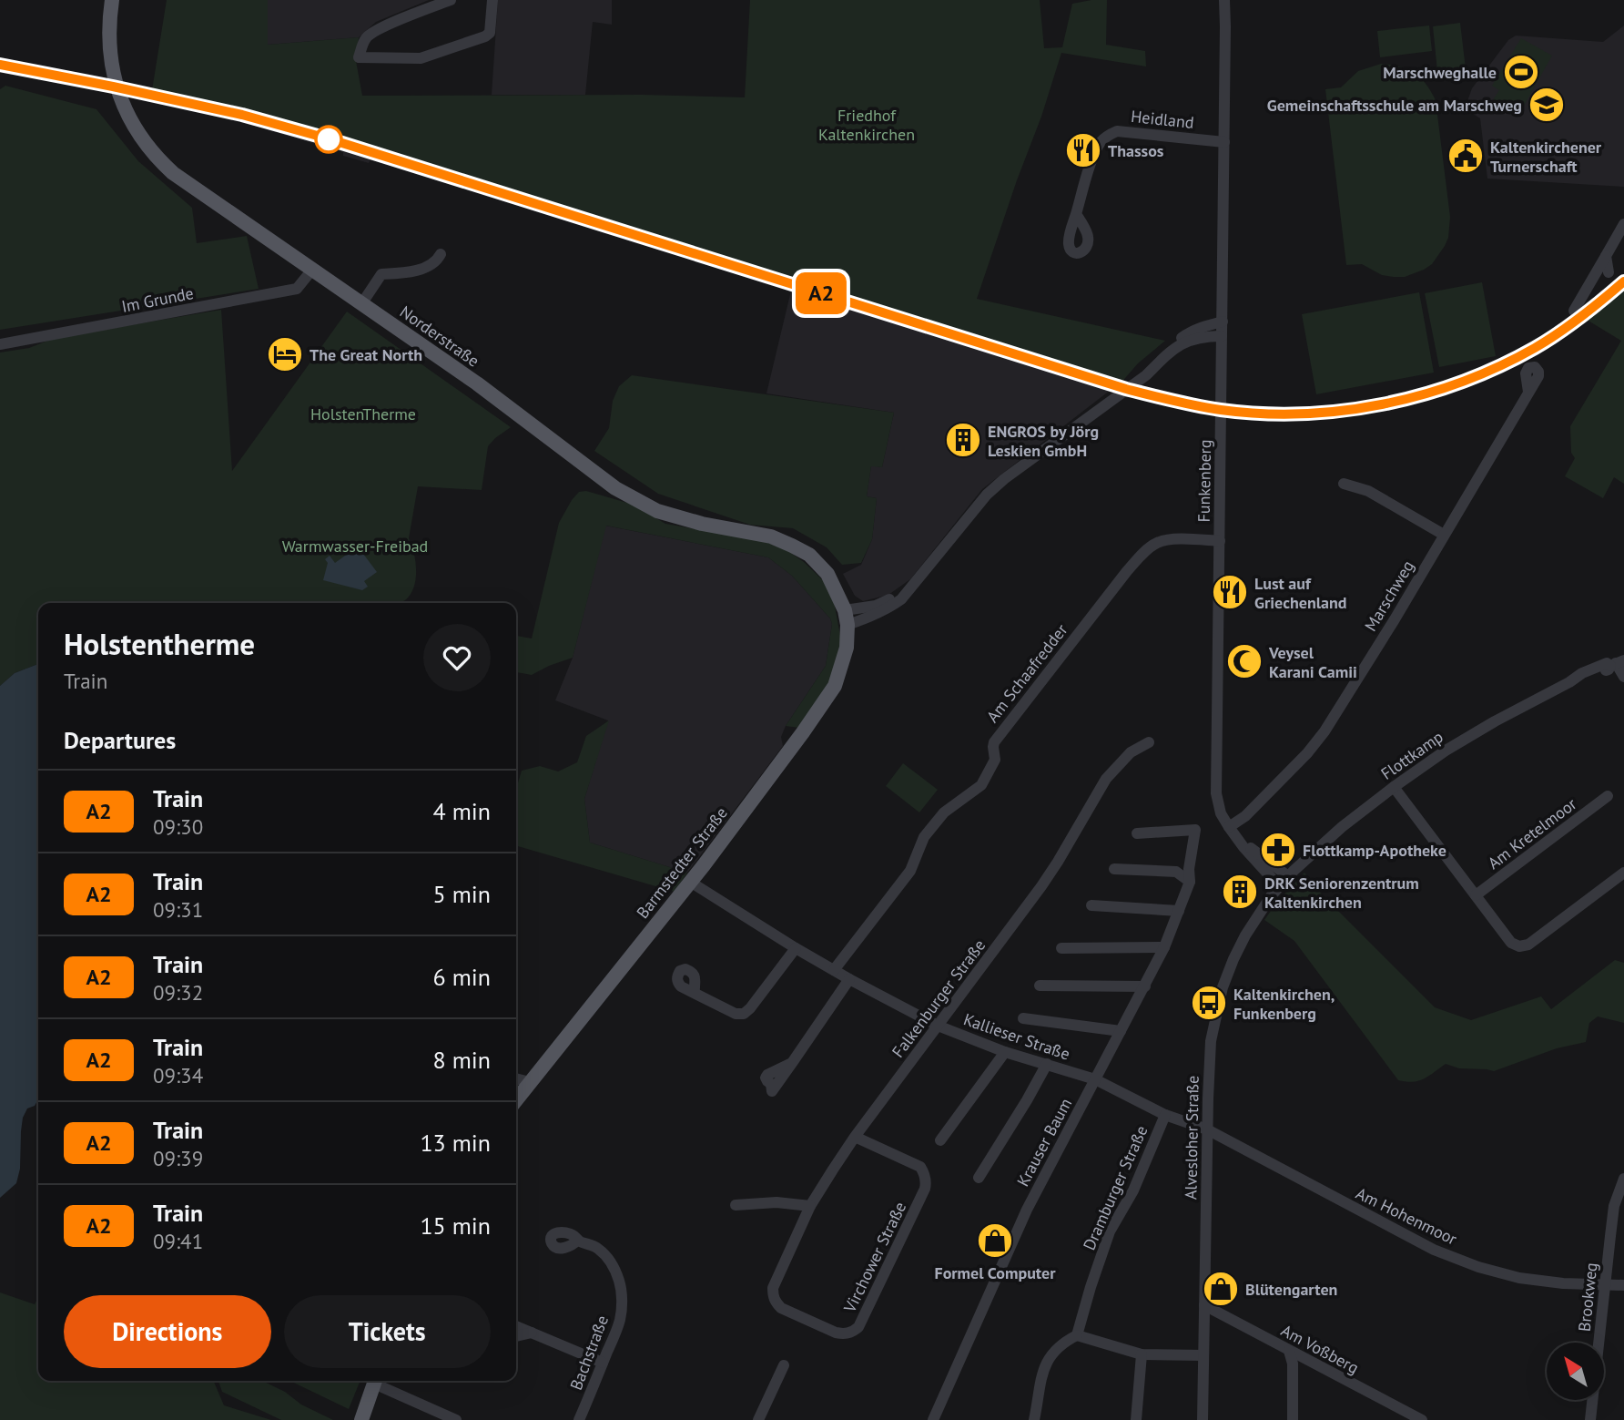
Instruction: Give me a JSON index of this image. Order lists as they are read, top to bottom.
{
  "streets": {
    "main road": ["Norderstraße", "Barmstedter Straße"],
    "street": [
      "Heidland",
      "Im Grunde",
      "Funkenberg",
      "Marschweg",
      "Am Schaafredder",
      "Flottkamp",
      "Am Kretelmoor",
      "Falkenburger Straße",
      "Kallieser Straße",
      "Alvesloher Straße",
      "Krauser Baum",
      "Dramburger Straße",
      "Am Hohenmoor",
      "Virchower Straße",
      "Brookweg",
      "Am Voßberg",
      "Bachstraße"
    ]
  },
  "crossings": [
    ["Heidland", "Funkenberg"],
    ["Im Grunde", "Norderstraße"],
    ["Norderstraße", "Barmstedter Straße"],
    ["Funkenberg", "Marschweg"],
    ["Funkenberg", "Am Schaafredder"],
    ["Funkenberg", "Flottkamp"],
    ["Funkenberg", "Alvesloher Straße"],
    ["Am Schaafredder", "Kallieser Straße"],
    ["Flottkamp", "Alvesloher Straße"],
    ["Barmstedter Straße", "Kallieser Straße"],
    ["Falkenburger Straße", "Kallieser Straße"],
    ["Falkenburger Straße", "Virchower Straße"],
    ["Kallieser Straße", "Alvesloher Straße"],
    ["Kallieser Straße", "Krauser Baum"],
    ["Kallieser Straße", "Dramburger Straße"],
    ["Kallieser Straße", "Am Hohenmoor"],
    ["Alvesloher Straße", "Am Hohenmoor"],
    ["Alvesloher Straße", "Am Voßberg"],
    ["Am Hohenmoor", "Brookweg"]
  ],
  "parks": ["Friedhof Kaltenkirchen", "HolstenTherme", "Warmwasser-Freibad"],
  "places": {
    "sports": ["Marschweghalle"],
    "school or university": ["Gemeinschaftsschule am Marschweg"],
    "restaurant": ["Thassos", "Lust auf Griechenland"],
    "public building": ["Kaltenkirchener Turnerschaft"],
    "hotel": ["The Great North"],
    "building": ["ENGROS by Jörg Leskien GmbH", "DRK Seniorenzentrum Kaltenkirchen"],
    "mosque": ["Veysel Karani Camii"],
    "pharmacy": ["Flottkamp-Apotheke"],
    "bus stop": ["Kaltenkirchen, Funkenberg"],
    "shop": ["Formel Computer", "Blütengarten"]
  },
  "north": "top left",
  "page": {
    "on_map": "A2",
    "heading": [
      ["Holstentherme", "Train"],
      "Departures"
    ],
    "list": [
      {
        "mark": "A2",
        "name": "Train",
        "note": "09:30",
        "value": "4 min"
      },
      {
        "mark": "A2",
        "name": "Train",
        "note": "09:31",
        "value": "5 min"
      },
      {
        "mark": "A2",
        "name": "Train",
        "note": "09:32",
        "value": "6 min"
      },
      {
        "mark": "A2",
        "name": "Train",
        "note": "09:34",
        "value": "8 min"
      },
      {
        "mark": "A2",
        "name": "Train",
        "note": "09:39",
        "value": "13 min"
      },
      {
        "mark": "A2",
        "name": "Train",
        "note": "09:41",
        "value": "15 min"
      }
    ],
    "buttons": ["Directions", "Tickets"]
  }
}
